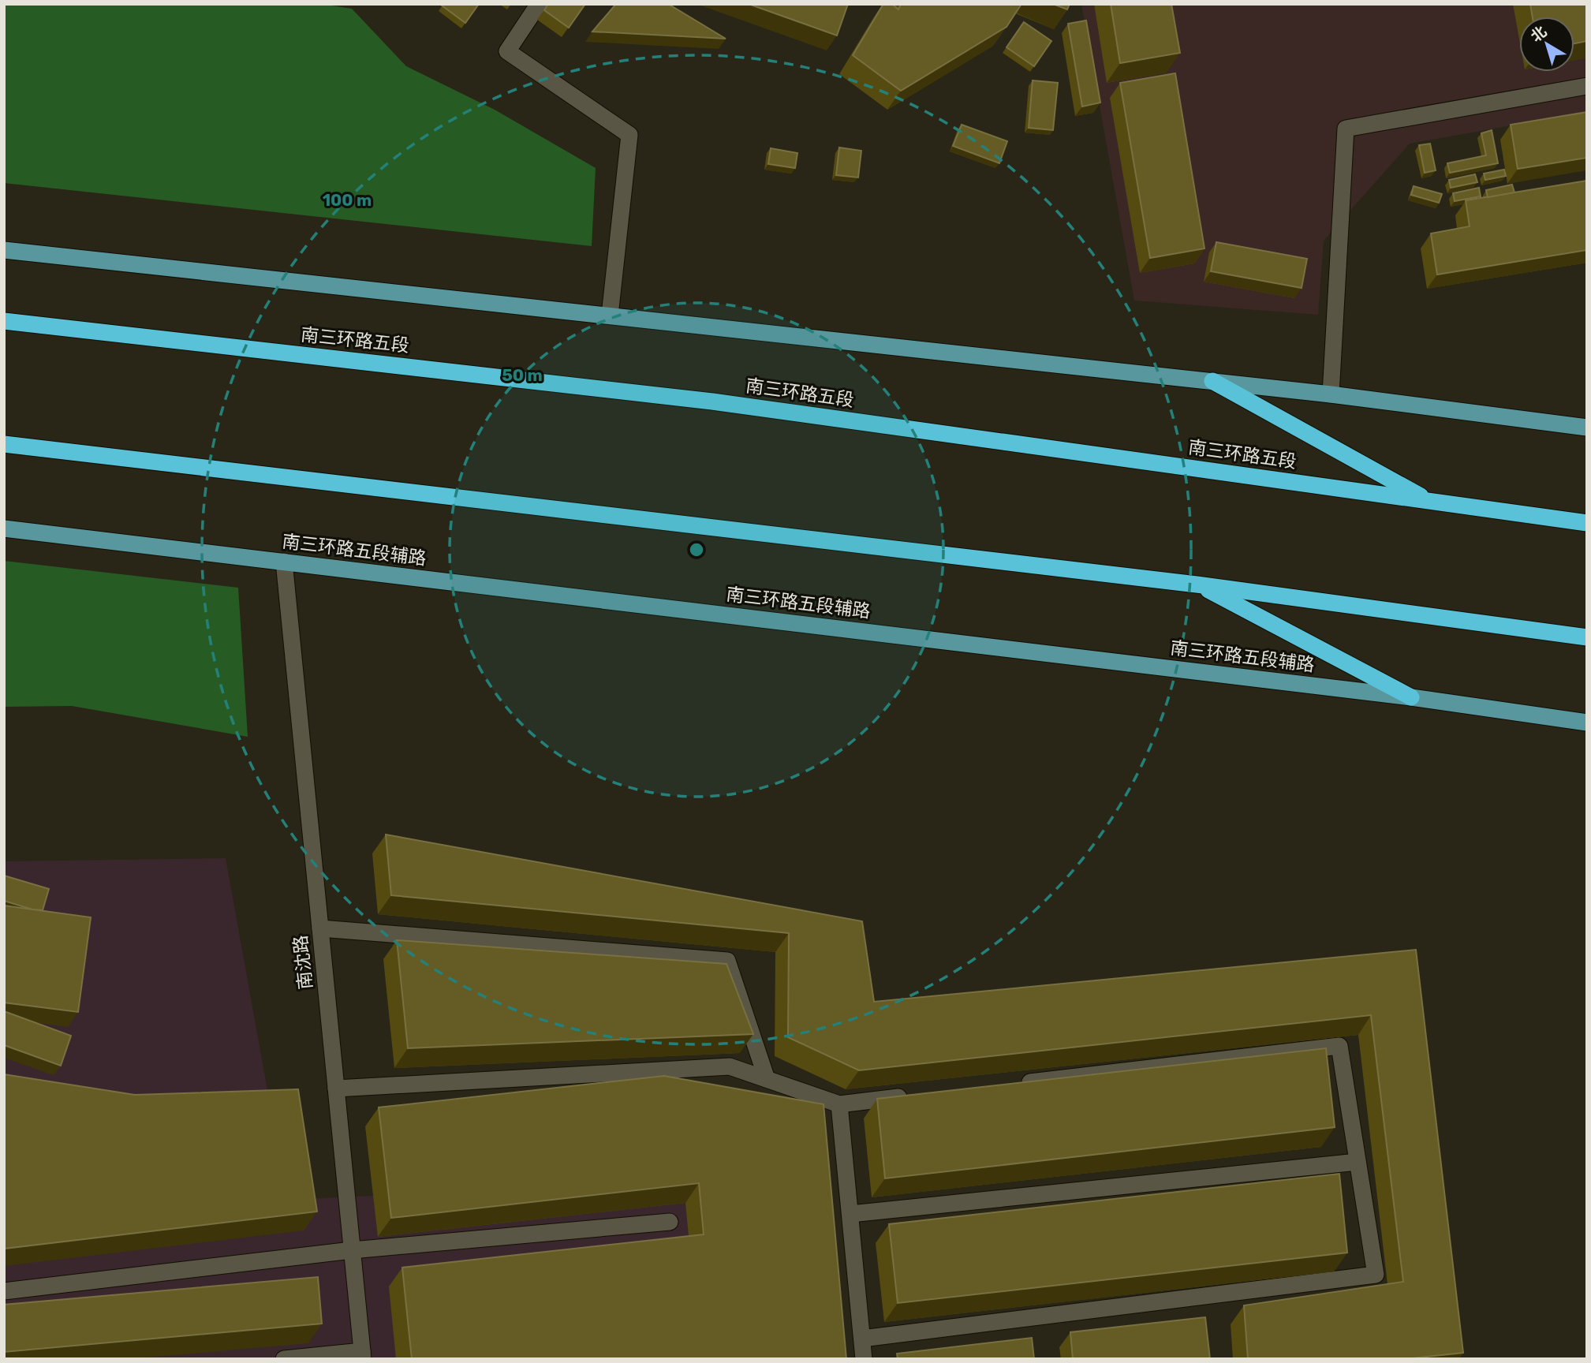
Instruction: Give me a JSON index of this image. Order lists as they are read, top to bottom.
{
  "streets": {
    "highway": ["南三环路五段"],
    "main road": ["南三环路五段辅路"],
    "street": ["南沈路"]
  },
  "crossings": [
    ["南三环路五段辅路", "南沈路"]
  ],
  "north": "top left",
  "rings": ["100 m", "50 m"]
}
